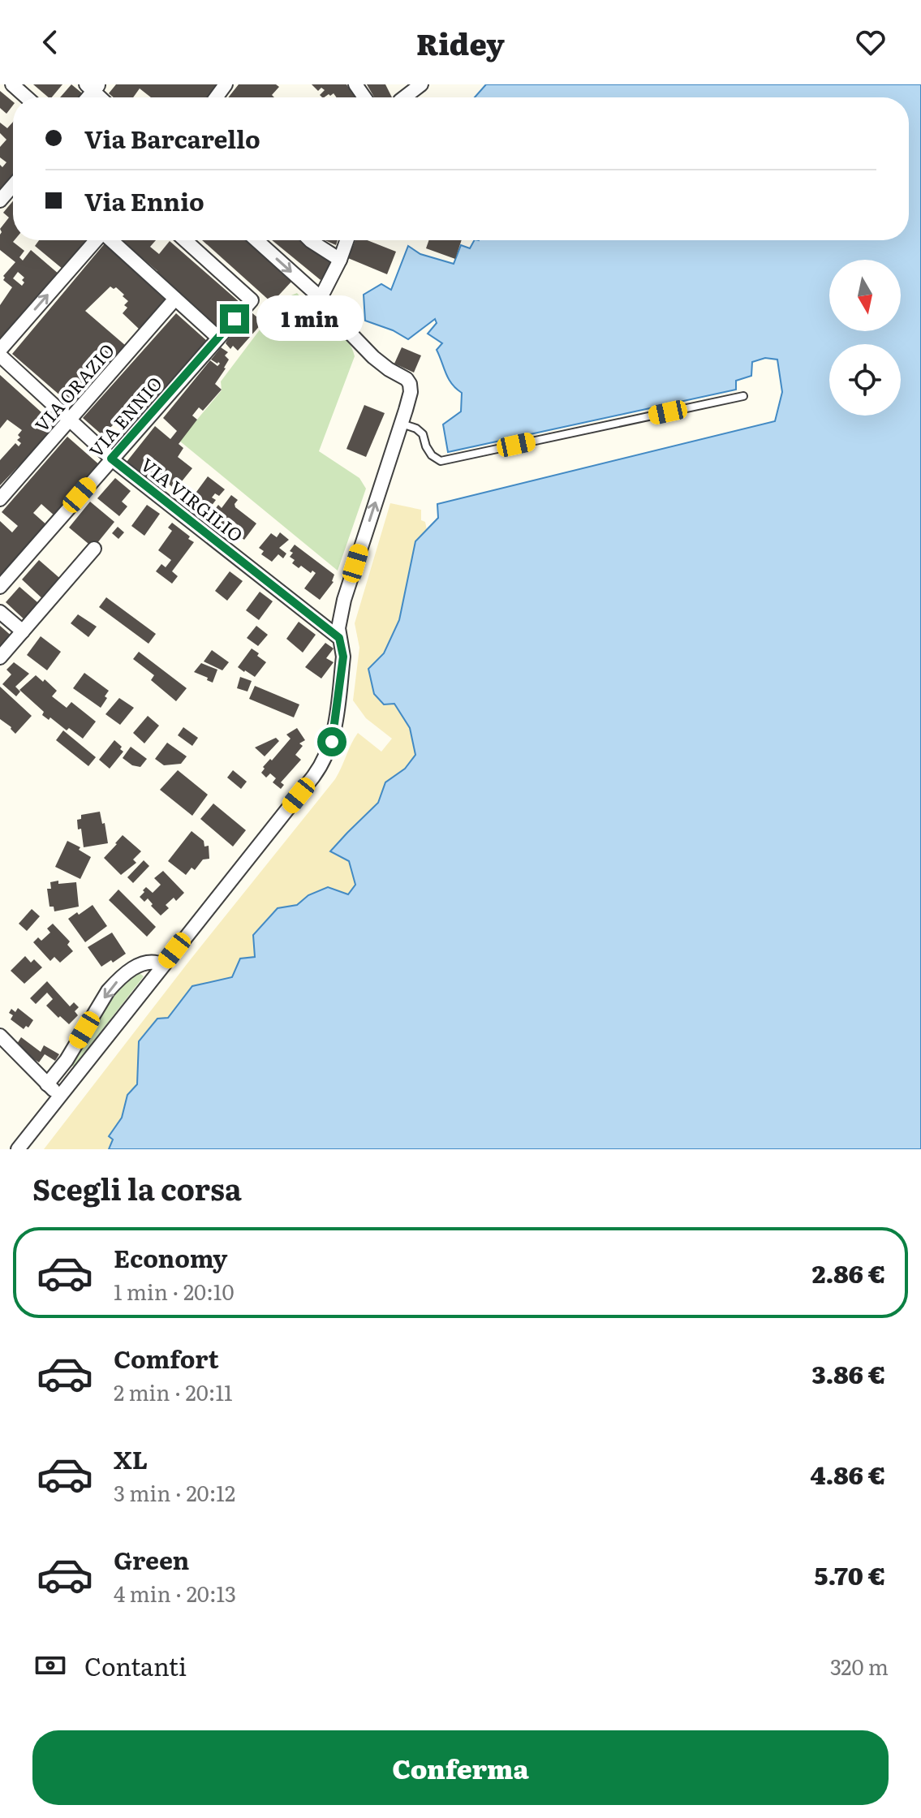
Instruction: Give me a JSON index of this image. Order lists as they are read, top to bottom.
{
  "streets": {
    "street": ["VIA ORAZIO", "VIA ENNIO", "VIA VIRGILIO"]
  },
  "crossings": [
    ["VIA ORAZIO", "VIA VIRGILIO"],
    ["VIA ENNIO", "VIA VIRGILIO"]
  ],
  "north": "bottom",
  "page": {
    "header": "Ridey",
    "banner": ["Via Barcarello", "Via Ennio"],
    "bubble": "1 min",
    "heading": "Scegli la corsa",
    "list": [
      {
        "name": "Economy",
        "note": "1 min · 20:10",
        "value": "2.86 €"
      },
      {
        "name": "Comfort",
        "note": "2 min · 20:11",
        "value": "3.86 €"
      },
      {
        "name": "XL",
        "note": "3 min · 20:12",
        "value": "4.86 €"
      },
      {
        "name": "Green",
        "note": "4 min · 20:13",
        "value": "5.70 €"
      }
    ],
    "pay": ["Contanti", "320 m"],
    "buttons": "Conferma"
  }
}
